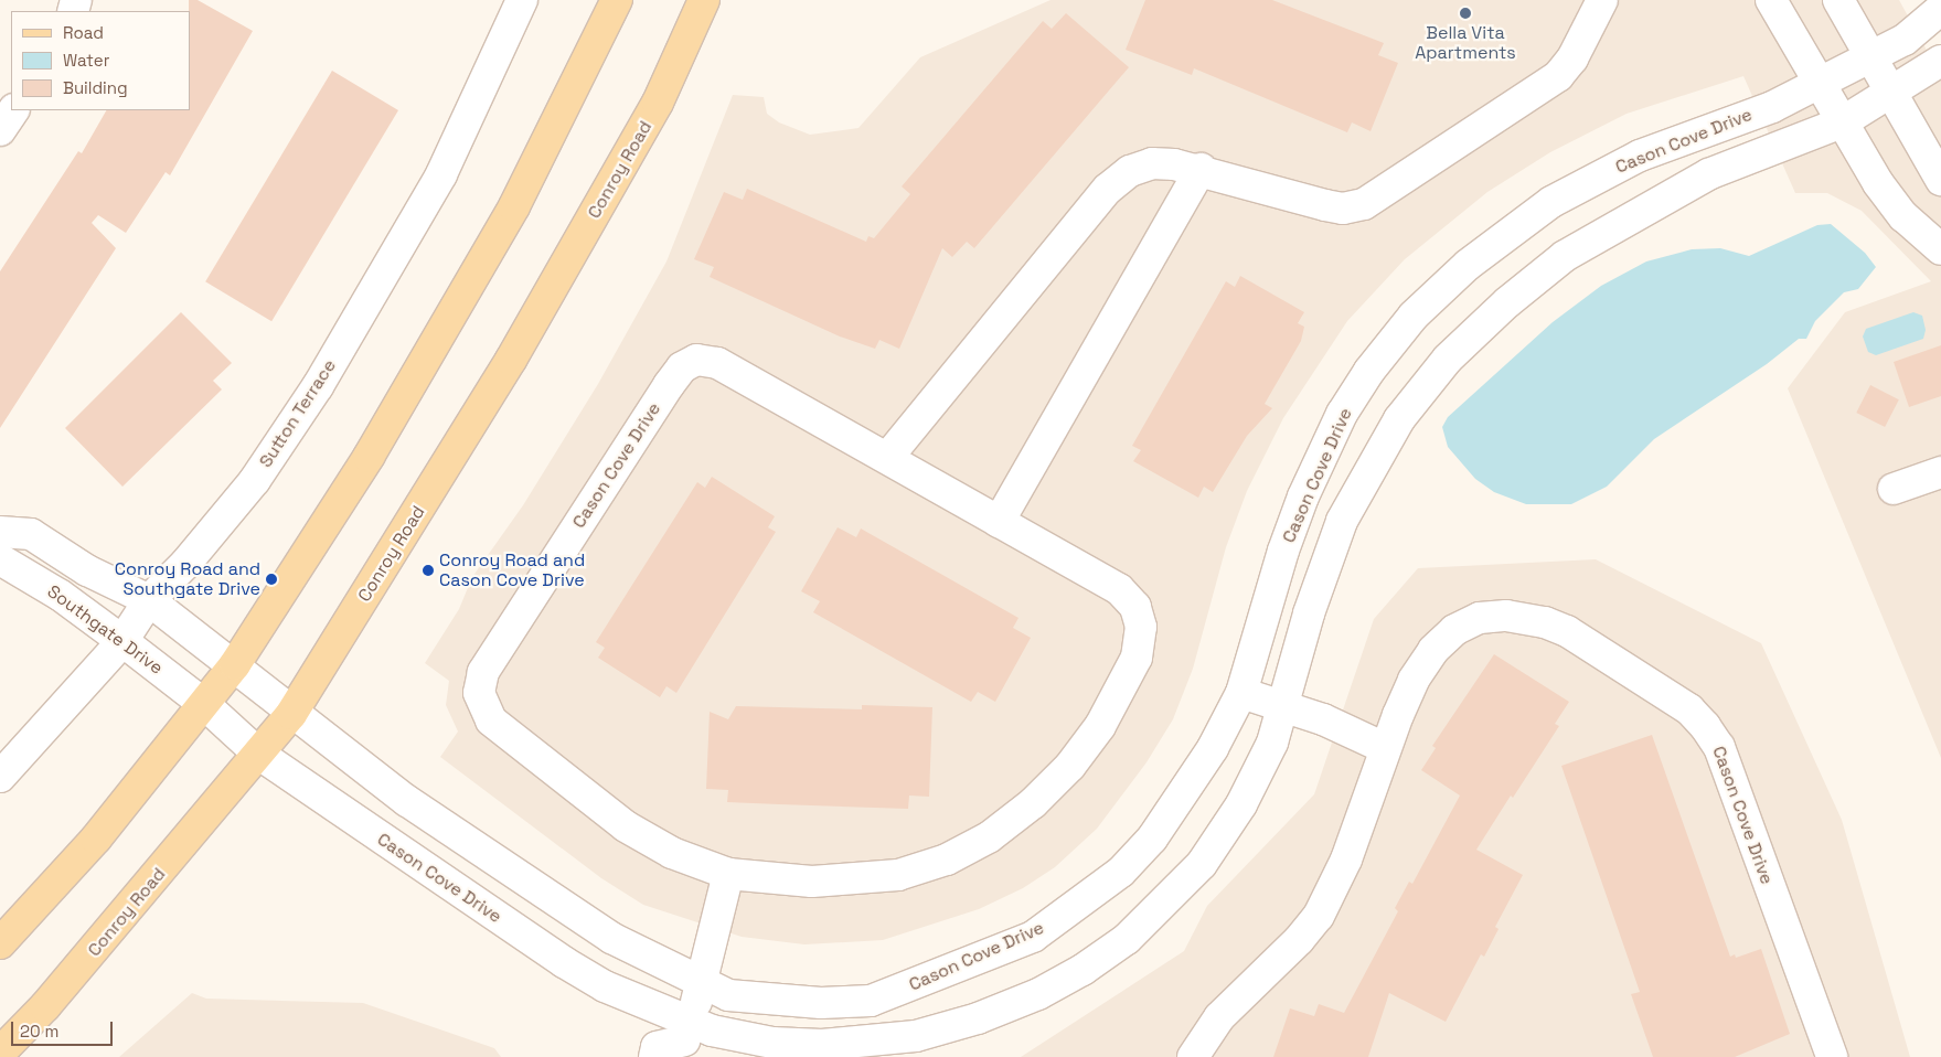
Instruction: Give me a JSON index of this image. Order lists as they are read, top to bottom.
{
  "streets": {
    "main road": ["Conroy Road"],
    "street": ["Cason Cove Drive", "Sutton Terrace", "Southgate Drive"]
  },
  "crossings": [
    ["Cason Cove Drive", "Conroy Road"],
    ["Cason Cove Drive", "Southgate Drive"],
    ["Sutton Terrace", "Southgate Drive"]
  ],
  "places": ["Bella Vita Apartments", "Conroy Road and Cason Cove Drive", "Conroy Road and Southgate Drive"],
  "legend": ["Road", "Water", "Building"],
  "scale_bar": "20 m"
}
